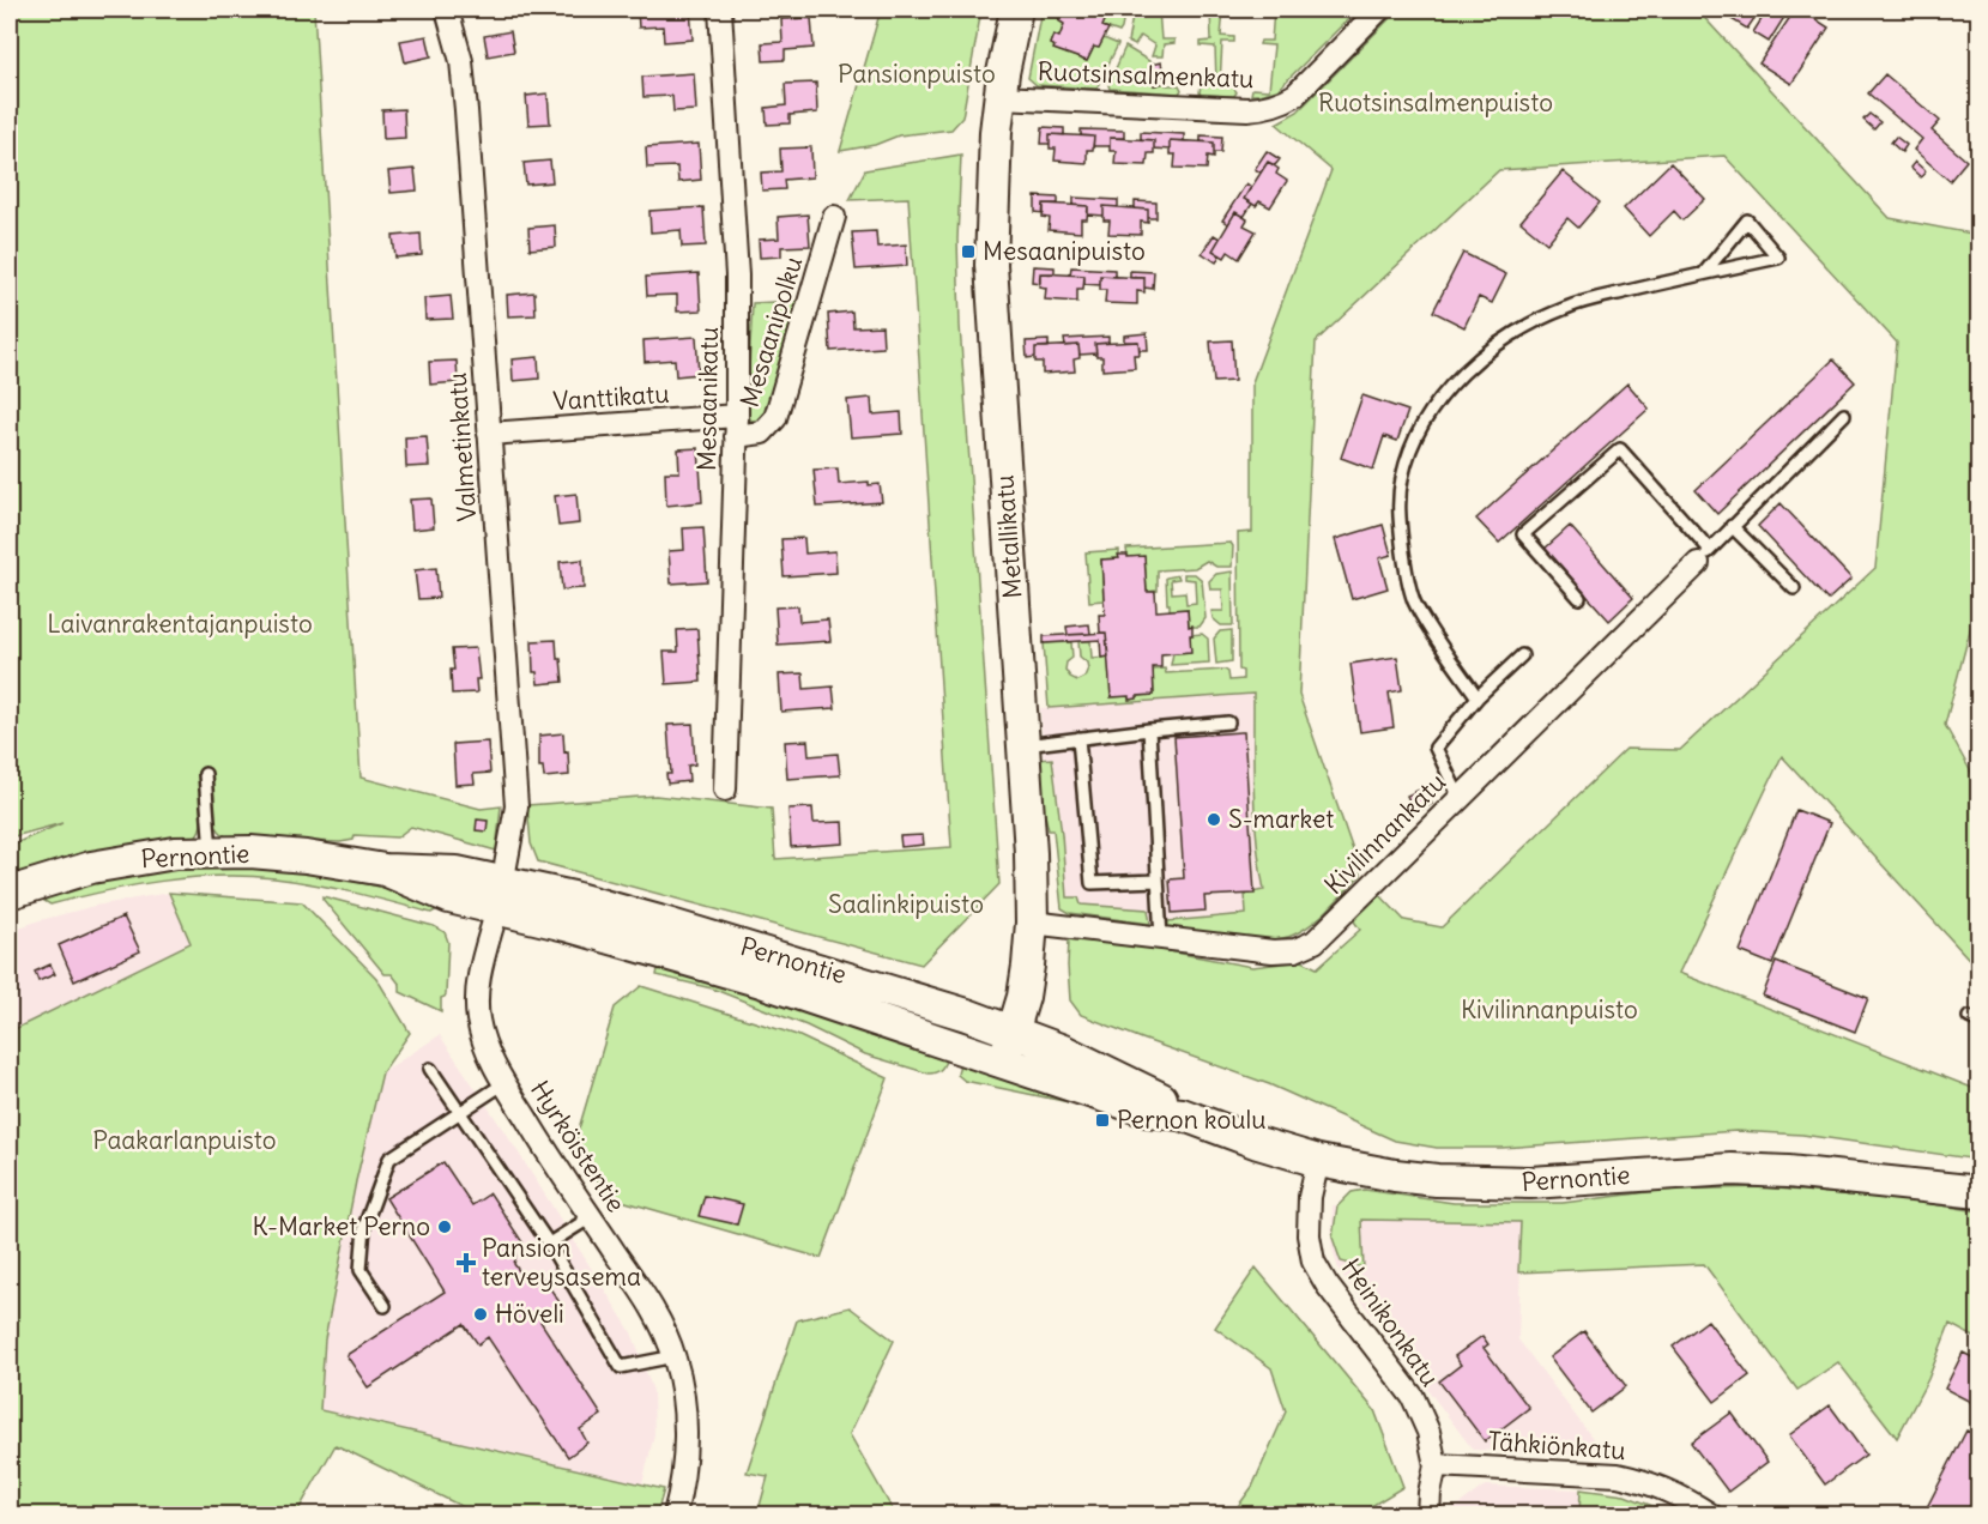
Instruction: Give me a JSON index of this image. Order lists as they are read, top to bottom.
{
  "streets": {
    "street": [
      "Ruotsinsalmenkatu",
      "Mesaanipolku",
      "Vanttikatu",
      "Mesaanikatu",
      "Valmetinkatu",
      "Metallikatu",
      "Kivilinnankatu",
      "Pernontie",
      "Hyrköistentie",
      "Heinikonkatu",
      "Tähkiönkatu"
    ]
  },
  "crossings": [
    ["Ruotsinsalmenkatu", "Metallikatu"],
    ["Mesaanipolku", "Vanttikatu"],
    ["Mesaanipolku", "Mesaanikatu"],
    ["Vanttikatu", "Mesaanikatu"],
    ["Vanttikatu", "Valmetinkatu"],
    ["Valmetinkatu", "Pernontie"],
    ["Valmetinkatu", "Hyrköistentie"],
    ["Metallikatu", "Kivilinnankatu"],
    ["Metallikatu", "Pernontie"],
    ["Pernontie", "Hyrköistentie"],
    ["Pernontie", "Heinikonkatu"],
    ["Heinikonkatu", "Tähkiönkatu"]
  ],
  "parks": [
    "Pansionpuisto",
    "Ruotsinsalmenpuisto",
    "Laivanrakentajanpuisto",
    "Saalinkipuisto",
    "Kivilinnanpuisto",
    "Paakarlanpuisto"
  ],
  "places": {
    "transit": ["Mesaanipuisto", "Pernon koulu"],
    "other": ["S-market", "K-Market Perno", "Höveli"],
    "health": ["Pansion terveysasema"]
  }
}
